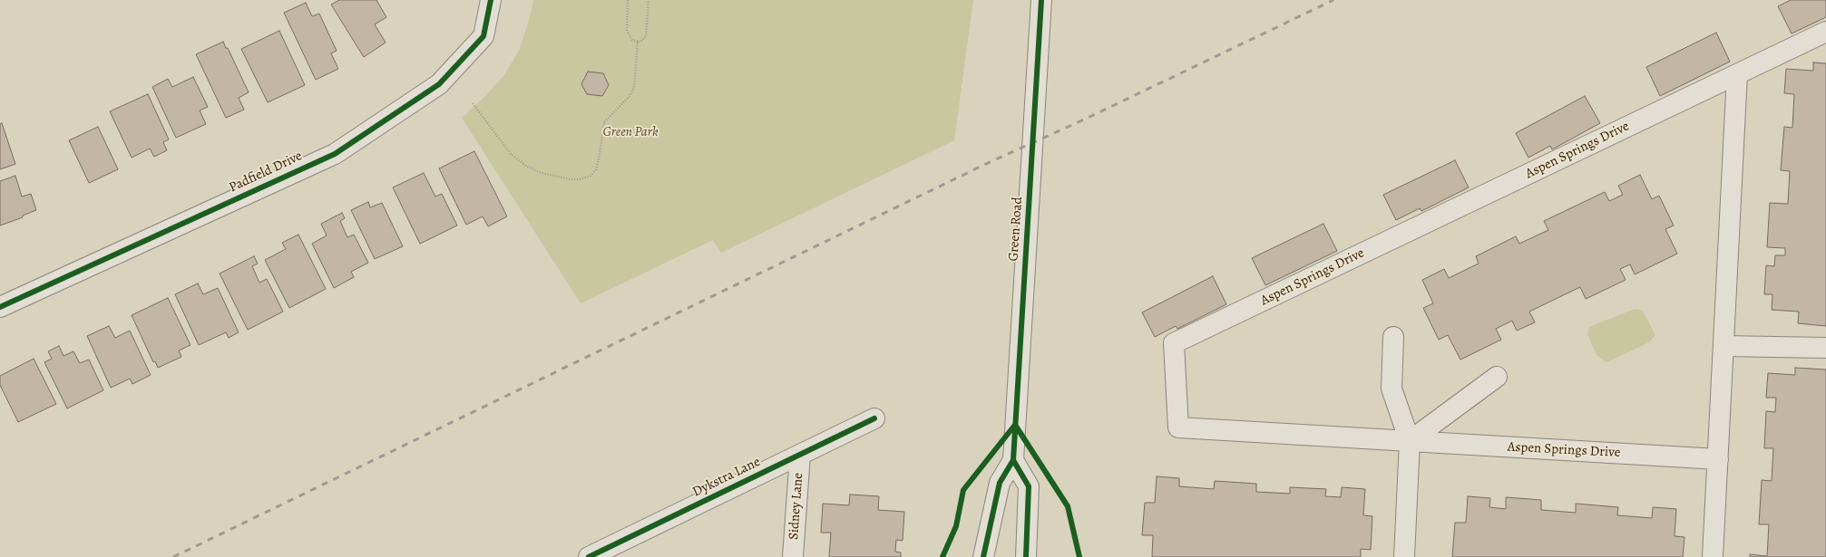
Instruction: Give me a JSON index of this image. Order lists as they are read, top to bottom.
{
  "streets": {
    "street": [
      "Aspen Springs Drive",
      "Padfield Drive",
      "Green Road",
      "Dykstra Lane",
      "Sidney Lane"
    ]
  },
  "crossings": [
    ["Dykstra Lane", "Sidney Lane"]
  ],
  "parks": ["Green Park"]
}
